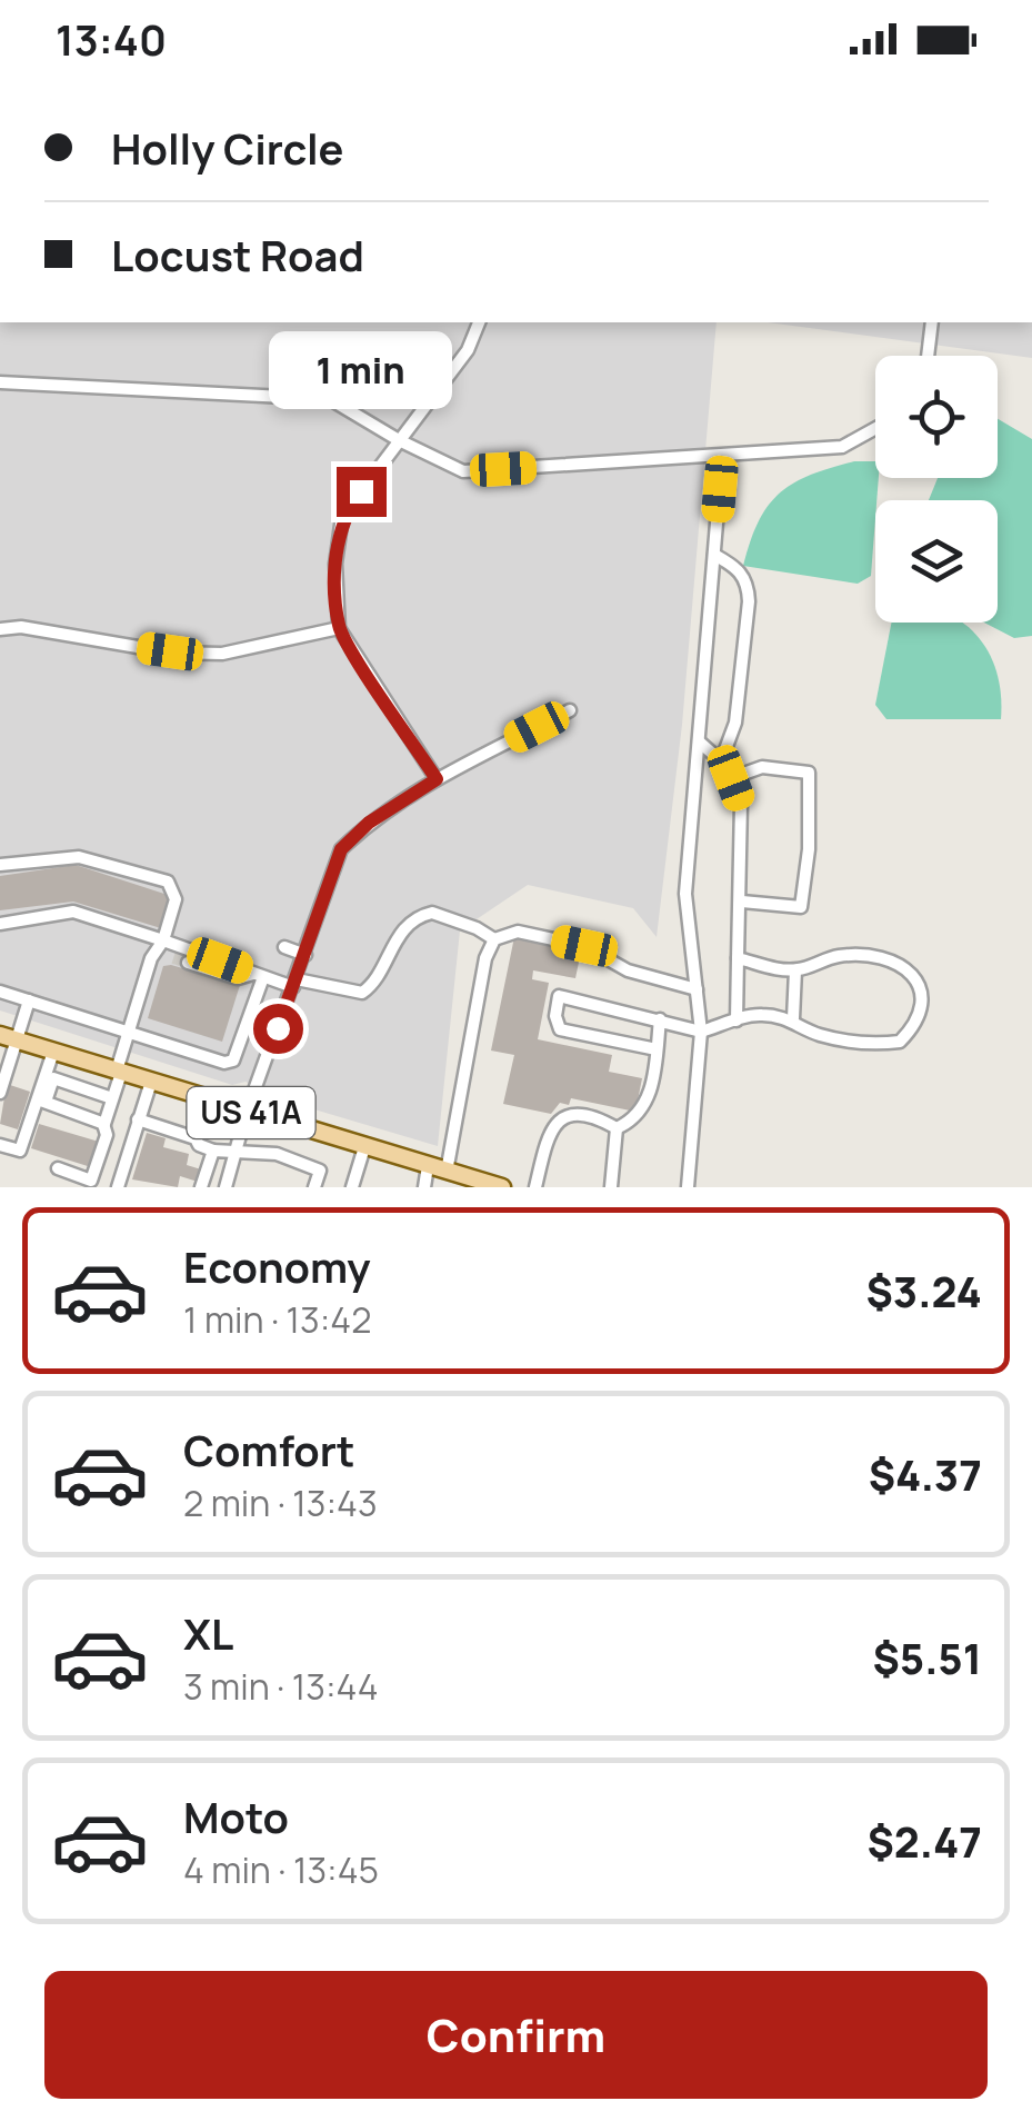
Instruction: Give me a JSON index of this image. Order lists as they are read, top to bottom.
{
  "streets": {
    "main road": ["US 41A"]
  },
  "page": {
    "status": "13:40",
    "banner": ["Holly Circle", "Locust Road"],
    "bubble": "1 min",
    "list": [
      {
        "name": "Economy",
        "note": "1 min · 13:42",
        "value": "$3.24"
      },
      {
        "name": "Comfort",
        "note": "2 min · 13:43",
        "value": "$4.37"
      },
      {
        "name": "XL",
        "note": "3 min · 13:44",
        "value": "$5.51"
      },
      {
        "name": "Moto",
        "note": "4 min · 13:45",
        "value": "$2.47"
      }
    ],
    "buttons": "Confirm"
  }
}
